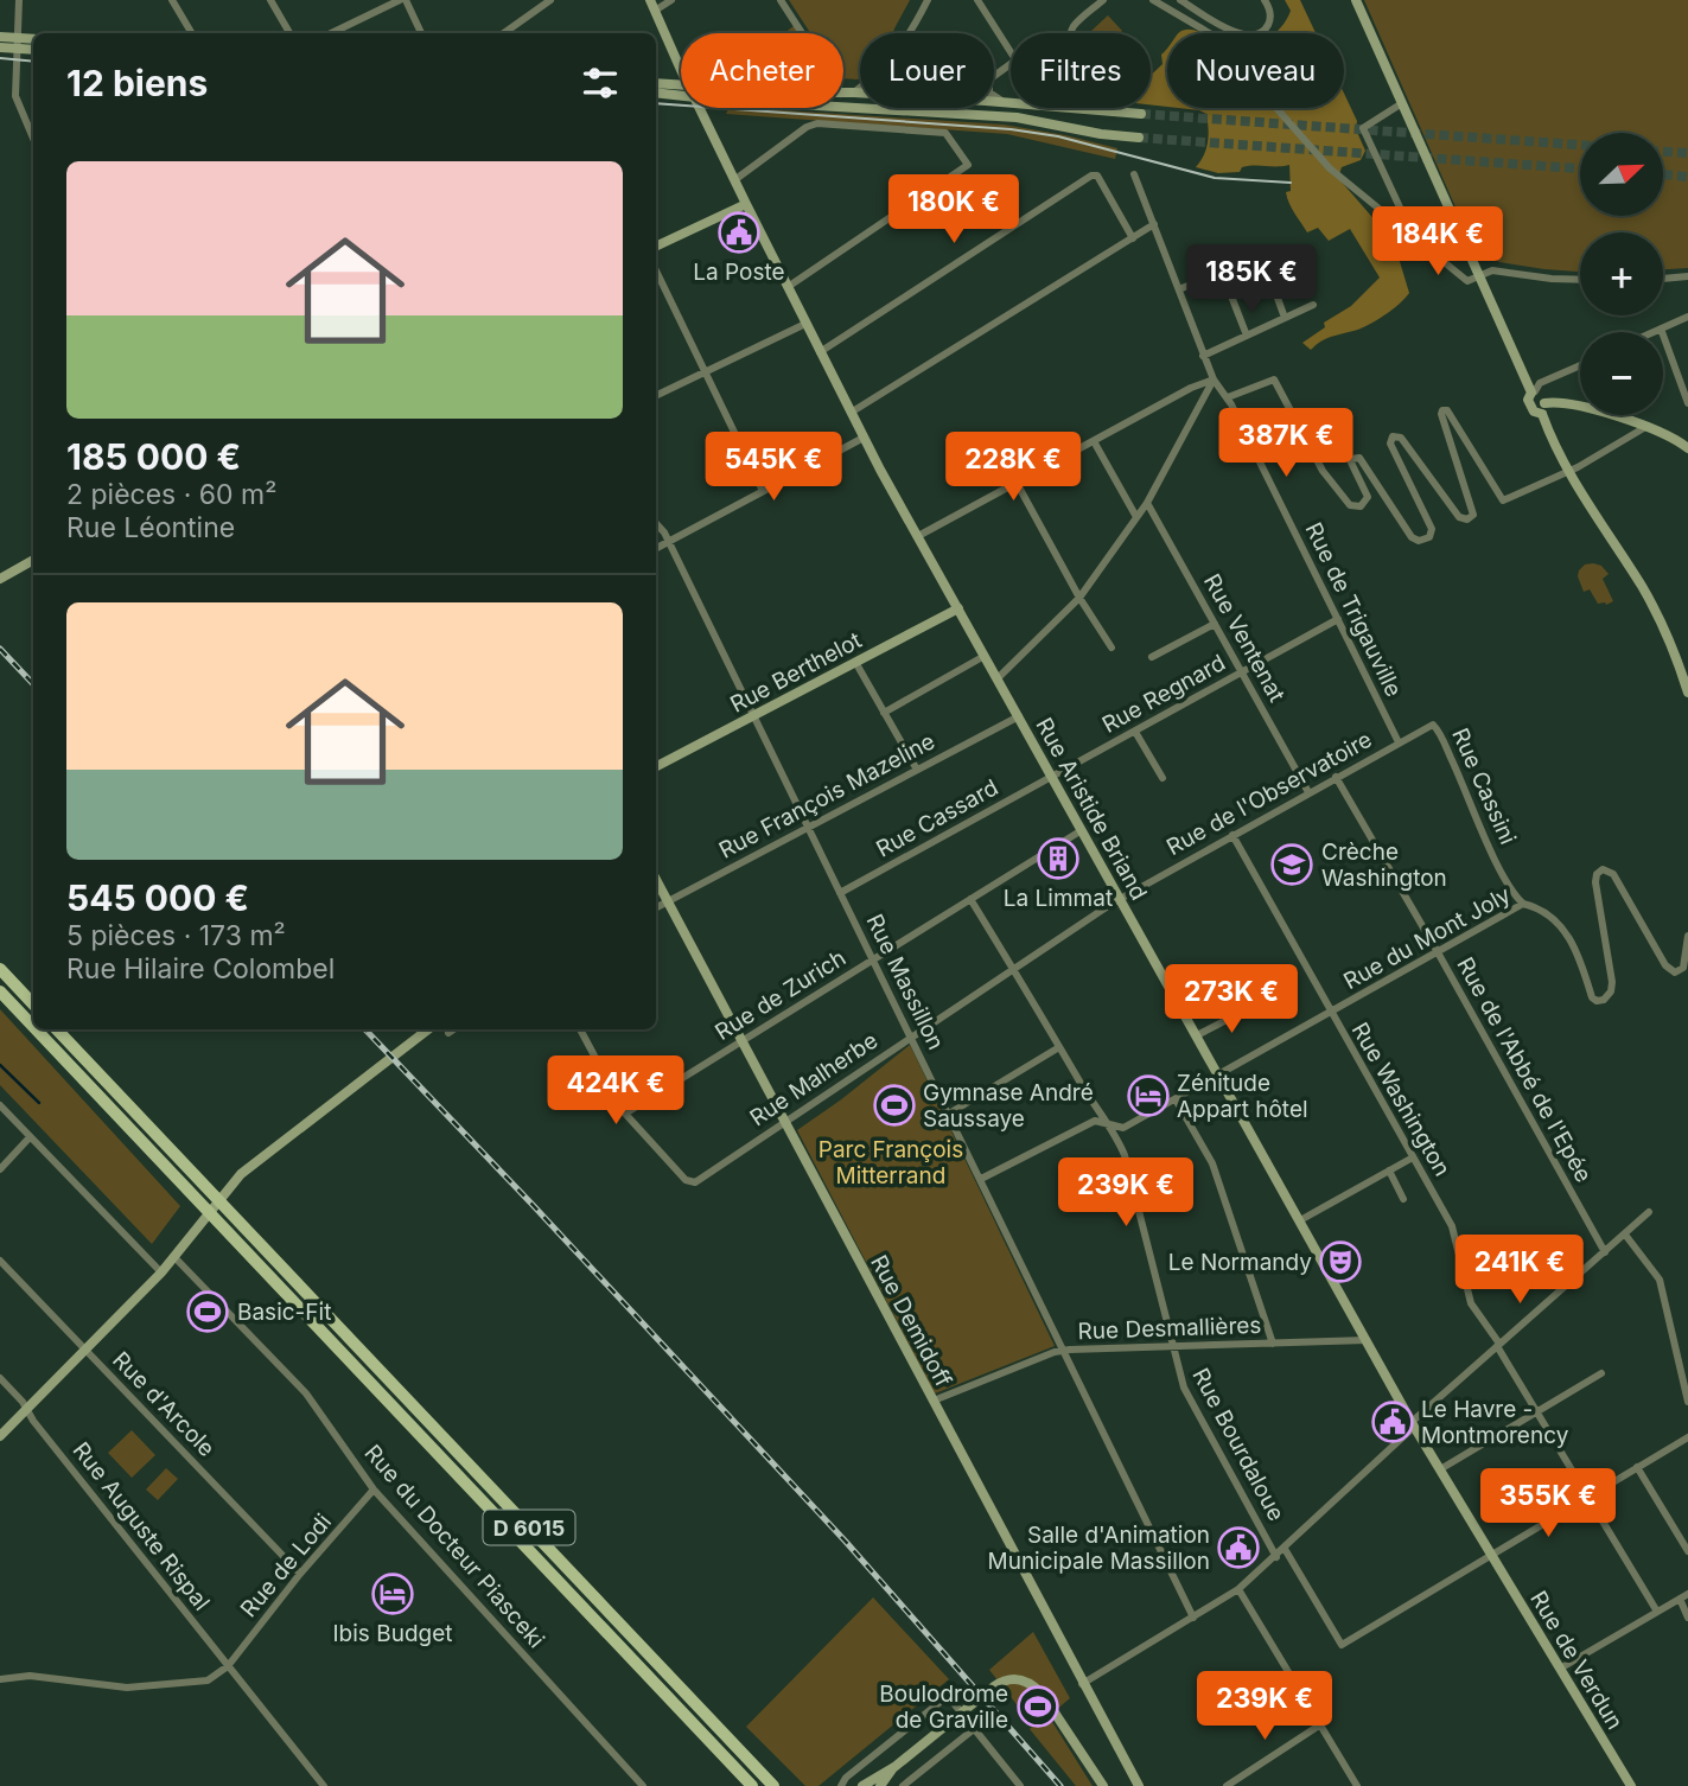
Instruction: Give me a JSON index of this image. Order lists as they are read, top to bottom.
{
  "streets": {
    "main road": ["D 6015"],
    "street": [
      "Rue de Trigauville",
      "Rue Ventenat",
      "Rue Berthelot",
      "Rue Regnard",
      "Rue Cassini",
      "Rue de l'Observatoire",
      "Rue François Mazeline",
      "Rue Aristide Briand",
      "Rue Cassard",
      "Rue du Mont Joly",
      "Rue Massillon",
      "Rue de Zurich",
      "Rue de l'Abbé de l'Epée",
      "Rue Malherbe",
      "Rue Washington",
      "Rue Demidoff",
      "Rue Desmallières",
      "Rue d'Arcole",
      "Rue Bourdaloue",
      "Rue Auguste Rispal",
      "Rue du Docteur Piasceki",
      "Rue de Lodi",
      "Rue de Verdun"
    ]
  },
  "crossings": [
    ["Rue de Trigauville", "Rue Regnard"],
    ["Rue de Trigauville", "Rue de l'Observatoire"],
    ["Rue Ventenat", "Rue Regnard"],
    ["Rue Ventenat", "Rue de l'Observatoire"],
    ["Rue Berthelot", "Rue Aristide Briand"],
    ["Rue Berthelot", "Rue Massillon"],
    ["Rue Regnard", "Rue Aristide Briand"],
    ["Rue Regnard", "Rue Cassard"],
    ["Rue Cassini", "Rue de l'Observatoire"],
    ["Rue Cassini", "Rue du Mont Joly"],
    ["Rue de l'Observatoire", "Rue Aristide Briand"],
    ["Rue de l'Observatoire", "Rue de l'Abbé de l'Epée"],
    ["Rue de l'Observatoire", "Rue Malherbe"],
    ["Rue de l'Observatoire", "Rue Washington"],
    ["Rue François Mazeline", "Rue Aristide Briand"],
    ["Rue François Mazeline", "Rue Massillon"],
    ["Rue François Mazeline", "Rue Demidoff"],
    ["Rue Aristide Briand", "Rue Cassard"],
    ["Rue Aristide Briand", "Rue du Mont Joly"],
    ["Rue Aristide Briand", "Rue de Zurich"],
    ["Rue Aristide Briand", "Rue Malherbe"],
    ["Rue Aristide Briand", "Rue Desmallières"],
    ["Rue Aristide Briand", "Rue de Verdun"],
    ["Rue Cassard", "Rue Massillon"],
    ["Rue du Mont Joly", "Rue Massillon"],
    ["Rue du Mont Joly", "Rue de l'Abbé de l'Epée"],
    ["Rue du Mont Joly", "Rue Washington"],
    ["Rue du Mont Joly", "Rue Bourdaloue"],
    ["Rue Massillon", "Rue de Zurich"],
    ["Rue Massillon", "Rue Malherbe"],
    ["Rue Massillon", "Rue Desmallières"],
    ["Rue de Zurich", "Rue Malherbe"],
    ["Rue de Zurich", "Rue Demidoff"],
    ["Rue de Zurich", "Rue Bourdaloue"],
    ["Rue Malherbe", "Rue Demidoff"],
    ["Rue Malherbe", "Rue Bourdaloue"],
    ["Rue Demidoff", "Rue Desmallières"],
    ["Rue Desmallières", "Rue Bourdaloue"],
    ["Rue d'Arcole", "Rue de Lodi"],
    ["Rue Auguste Rispal", "Rue de Lodi"],
    ["Rue du Docteur Piasceki", "Rue de Lodi"]
  ],
  "parks": ["Parc François Mitterrand"],
  "places": {
    "public building": ["La Poste", "Le Havre - Montmorency", "Salle d'Animation Municipale Massillon"],
    "building": ["La Limmat"],
    "school or university": ["Crèche Washington"],
    "hotel": ["Zénitude Appart hôtel", "Ibis Budget"],
    "sports": ["Gymnase André Saussaye", "Basic-Fit", "Boulodrome de Graville"],
    "theatre": ["Le Normandy"]
  },
  "north": "top right",
  "page": {
    "chip": [
      "Acheter",
      "Louer",
      "Filtres",
      "Nouveau"
    ],
    "heading": "12 biens",
    "map_buttons": ["+", "−"],
    "list": [
      {
        "name": "185 000 €",
        "note": "2 pièces · 60 m² · Rue Léontine"
      },
      {
        "name": "545 000 €",
        "note": "5 pièces · 173 m² · Rue Hilaire Colombel"
      }
    ],
    "price": [
      "180K €",
      "184K €",
      "185K €",
      "387K €",
      "545K €",
      "228K €",
      "273K €",
      "424K €",
      "239K €",
      "241K €",
      "355K €",
      "239K €"
    ]
  }
}
